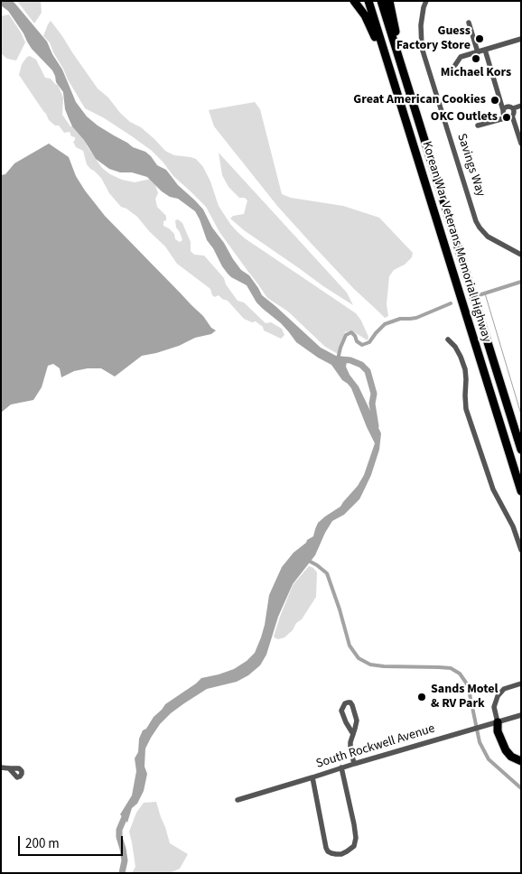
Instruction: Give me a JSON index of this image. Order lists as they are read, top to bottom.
{
  "streets": {
    "highway": ["Korean War Veterans Memorial Highway"],
    "street": ["Savings Way", "South Rockwell Avenue"]
  },
  "places": [
    "Guess Factory Store",
    "Michael Kors",
    "Great American Cookies",
    "OKC Outlets",
    "Sands Motel & RV Park"
  ],
  "scale_bar": "200 m"
}
